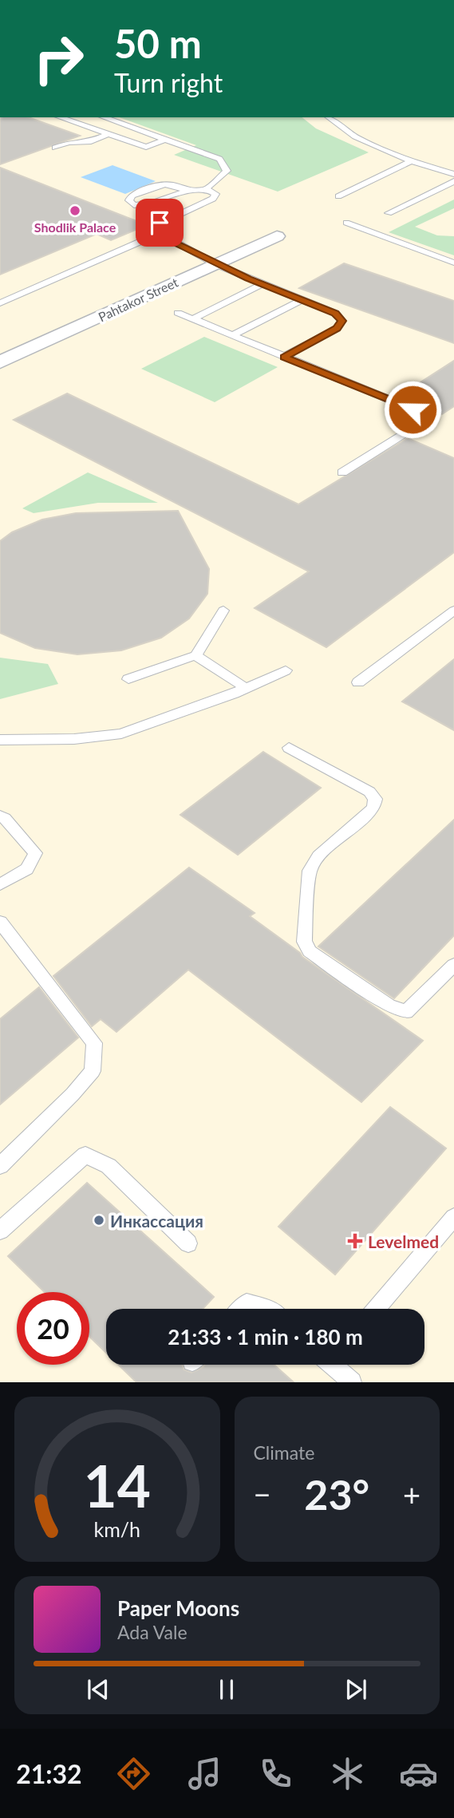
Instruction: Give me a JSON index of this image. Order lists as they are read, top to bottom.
{
  "streets": {
    "street": ["Pahtakor Street"]
  },
  "places": {
    "other": ["Shodlik Palace", "Инкасcация"],
    "health": ["Levelmed"]
  },
  "page": {
    "turn": ["50 m", "Turn right"],
    "limit": "20",
    "trip": "21:33 · 1 min · 180 m",
    "tile": "Climate",
    "heat": ["−", "23°", "+"],
    "song": ["Paper Moons", "Ada Vale"],
    "tabs": "21:32",
    "gauge": ["14", "km/h"]
  }
}
